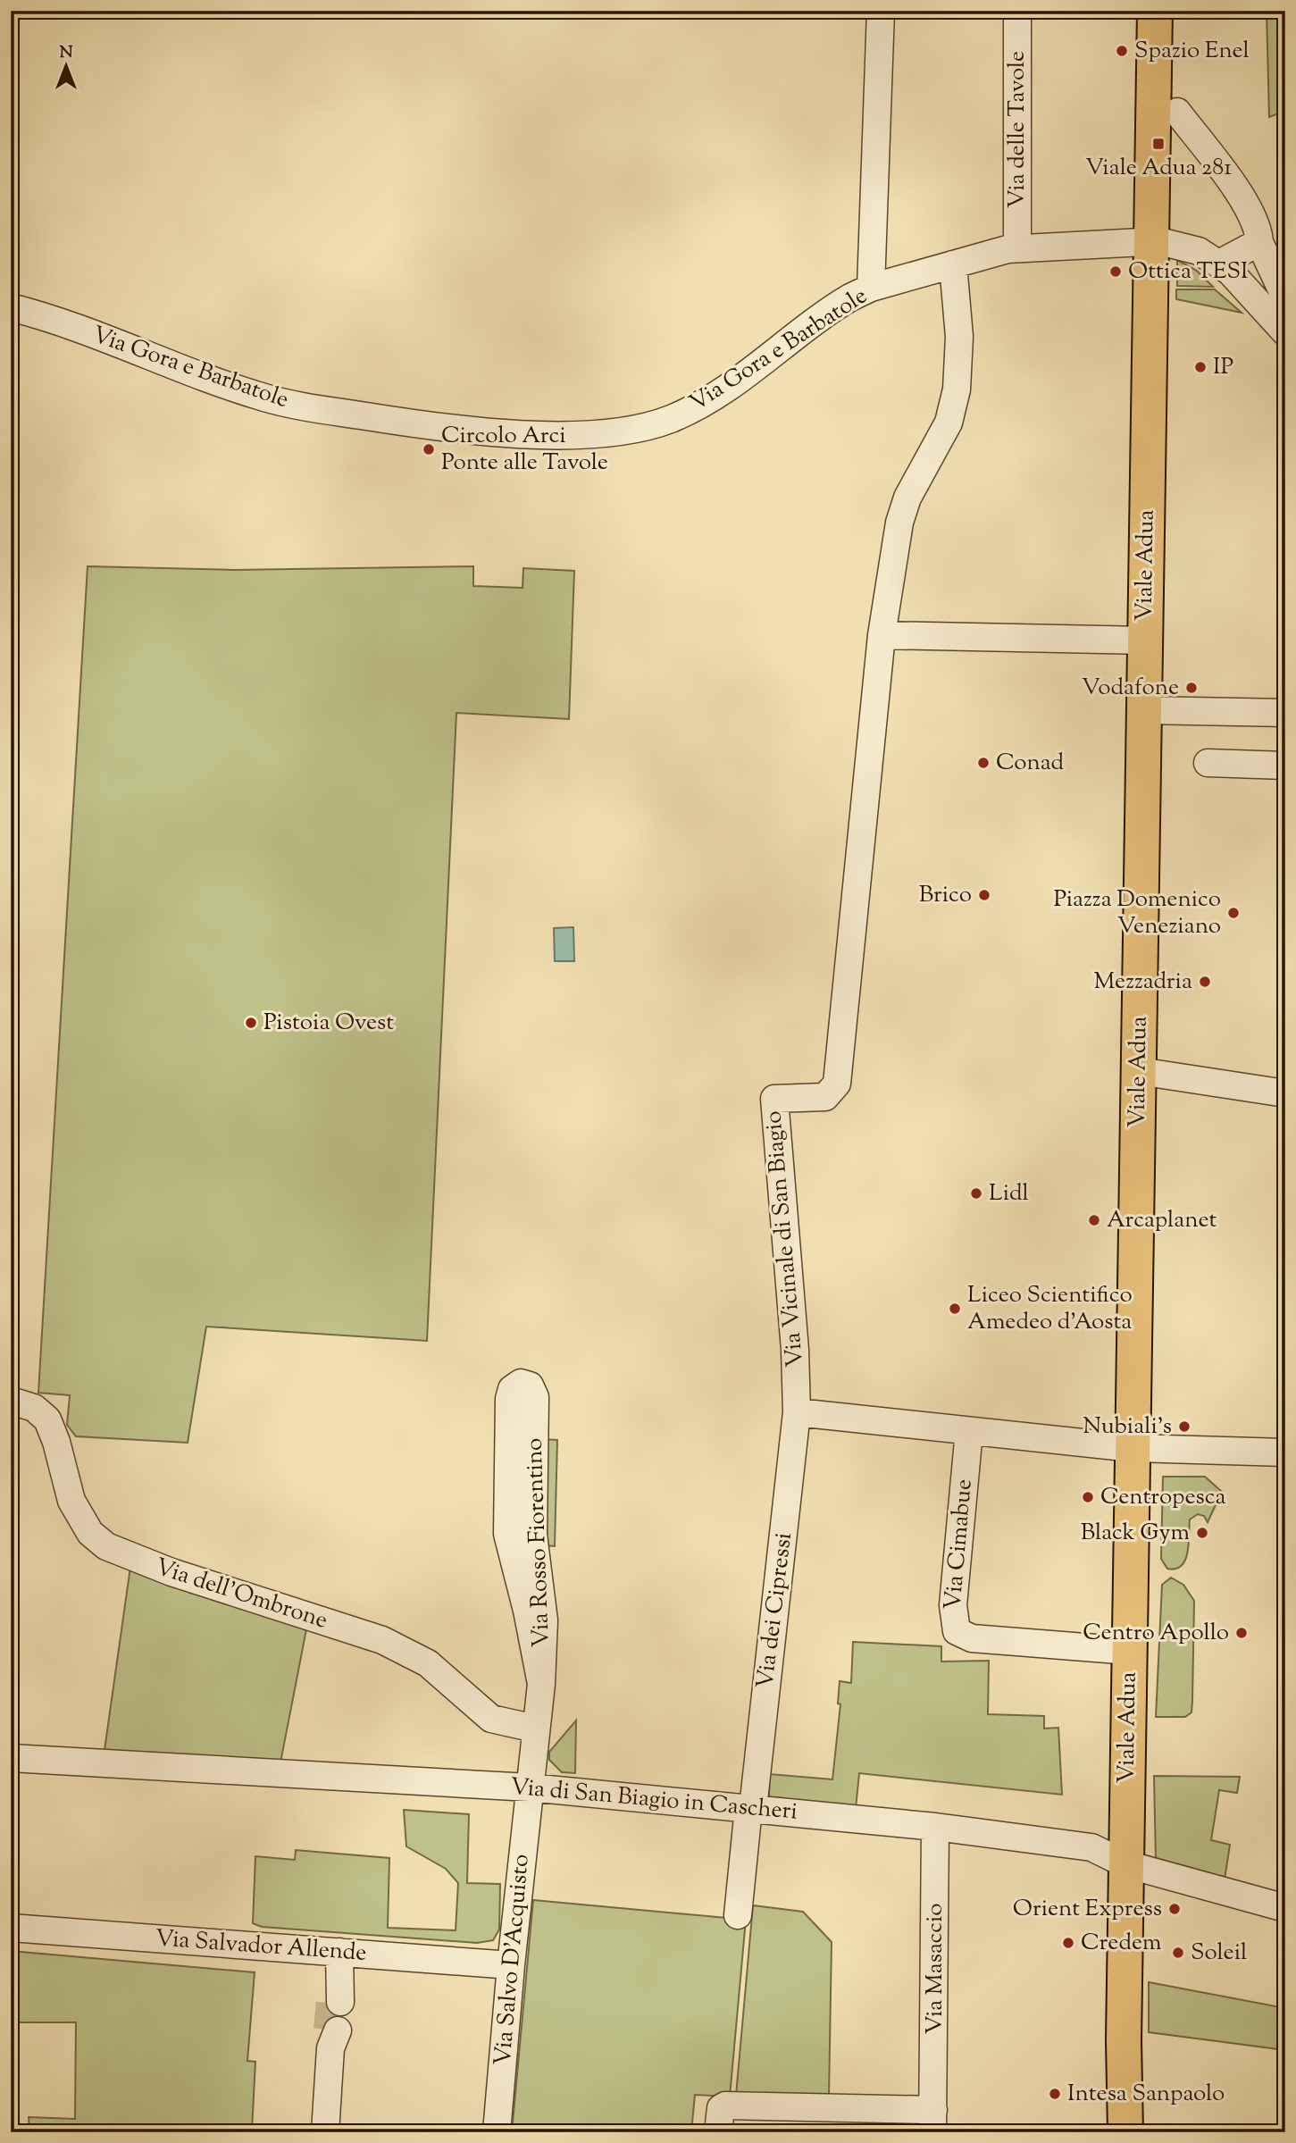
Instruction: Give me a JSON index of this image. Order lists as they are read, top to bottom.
{
  "streets": {
    "main road": ["Viale Adua"],
    "street": [
      "Via delle Tavole",
      "Via Gora e Barbatole",
      "Via Vicinale di San Biagio",
      "Via Rosso Fiorentino",
      "Via Cimabue",
      "Via dell'Ombrone",
      "Via dei Cipressi",
      "Via di San Biagio in Cascheri",
      "Via Salvador Allende",
      "Via Salvo D'Acquisto",
      "Via Masaccio"
    ]
  },
  "crossings": [
    ["Via delle Tavole", "Via Gora e Barbatole"],
    ["Via Gora e Barbatole", "Viale Adua"],
    ["Via Gora e Barbatole", "Via Vicinale di San Biagio"],
    ["Viale Adua", "Via Cimabue"],
    ["Viale Adua", "Via di San Biagio in Cascheri"],
    ["Via Vicinale di San Biagio", "Via dei Cipressi"],
    ["Via Rosso Fiorentino", "Via dell'Ombrone"],
    ["Via Rosso Fiorentino", "Via di San Biagio in Cascheri"],
    ["Via Rosso Fiorentino", "Via Salvo D'Acquisto"],
    ["Via dei Cipressi", "Via di San Biagio in Cascheri"],
    ["Via di San Biagio in Cascheri", "Via Salvo D'Acquisto"],
    ["Via di San Biagio in Cascheri", "Via Masaccio"],
    ["Via Salvador Allende", "Via Salvo D'Acquisto"]
  ],
  "places": {
    "other": [
      "Spazio Enel",
      "Ottica TESI",
      "IP",
      "Circolo Arci Ponte alle Tavole",
      "Vodafone",
      "Conad",
      "Brico",
      "Piazza Domenico Veneziano",
      "Mezzadria",
      "Pistoia Ovest",
      "Lidl",
      "Arcaplanet",
      "Liceo Scientifico Amedeo d'Aosta",
      "Nubiali's",
      "Centropesca",
      "Black Gym",
      "Centro Apollo",
      "Orient Express",
      "Credem",
      "Soleil",
      "Intesa Sanpaolo"
    ],
    "transit": ["Viale Adua 281"]
  },
  "north": "top"
}
